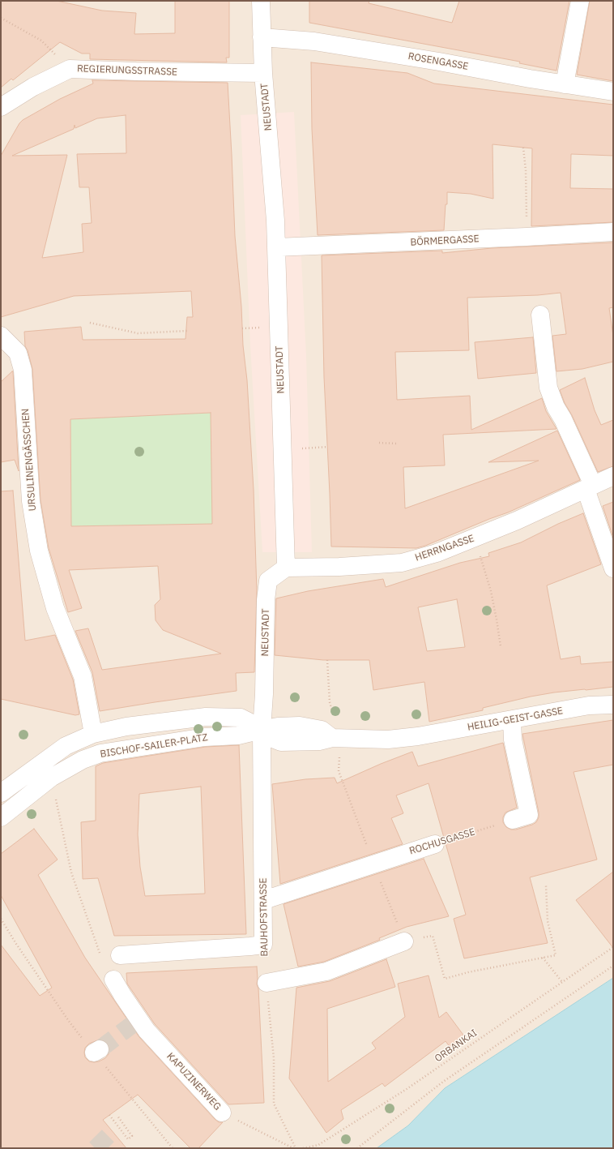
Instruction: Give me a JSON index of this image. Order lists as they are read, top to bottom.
{
  "streets": {
    "street": [
      "ROSENGASSE",
      "REGIERUNGSSTRASSE",
      "NEUSTADT",
      "BÖRMERGASSE",
      "URSULINENGÄSSCHEN",
      "HERRNGASSE",
      "HEILIG-GEIST-GASSE",
      "BISCHOF-SAILER-PLATZ",
      "ROCHUSGASSE",
      "BAUHOFSTRASSE",
      "KAPUZINERWEG"
    ],
    "path": ["ORBANKAI"]
  },
  "crossings": [
    ["ROSENGASSE", "NEUSTADT"],
    ["REGIERUNGSSTRASSE", "NEUSTADT"],
    ["NEUSTADT", "BÖRMERGASSE"],
    ["NEUSTADT", "HERRNGASSE"],
    ["NEUSTADT", "BISCHOF-SAILER-PLATZ"],
    ["NEUSTADT", "BAUHOFSTRASSE"],
    ["HEILIG-GEIST-GASSE", "BISCHOF-SAILER-PLATZ"],
    ["BISCHOF-SAILER-PLATZ", "BAUHOFSTRASSE"],
    ["ROCHUSGASSE", "BAUHOFSTRASSE"]
  ]
}
